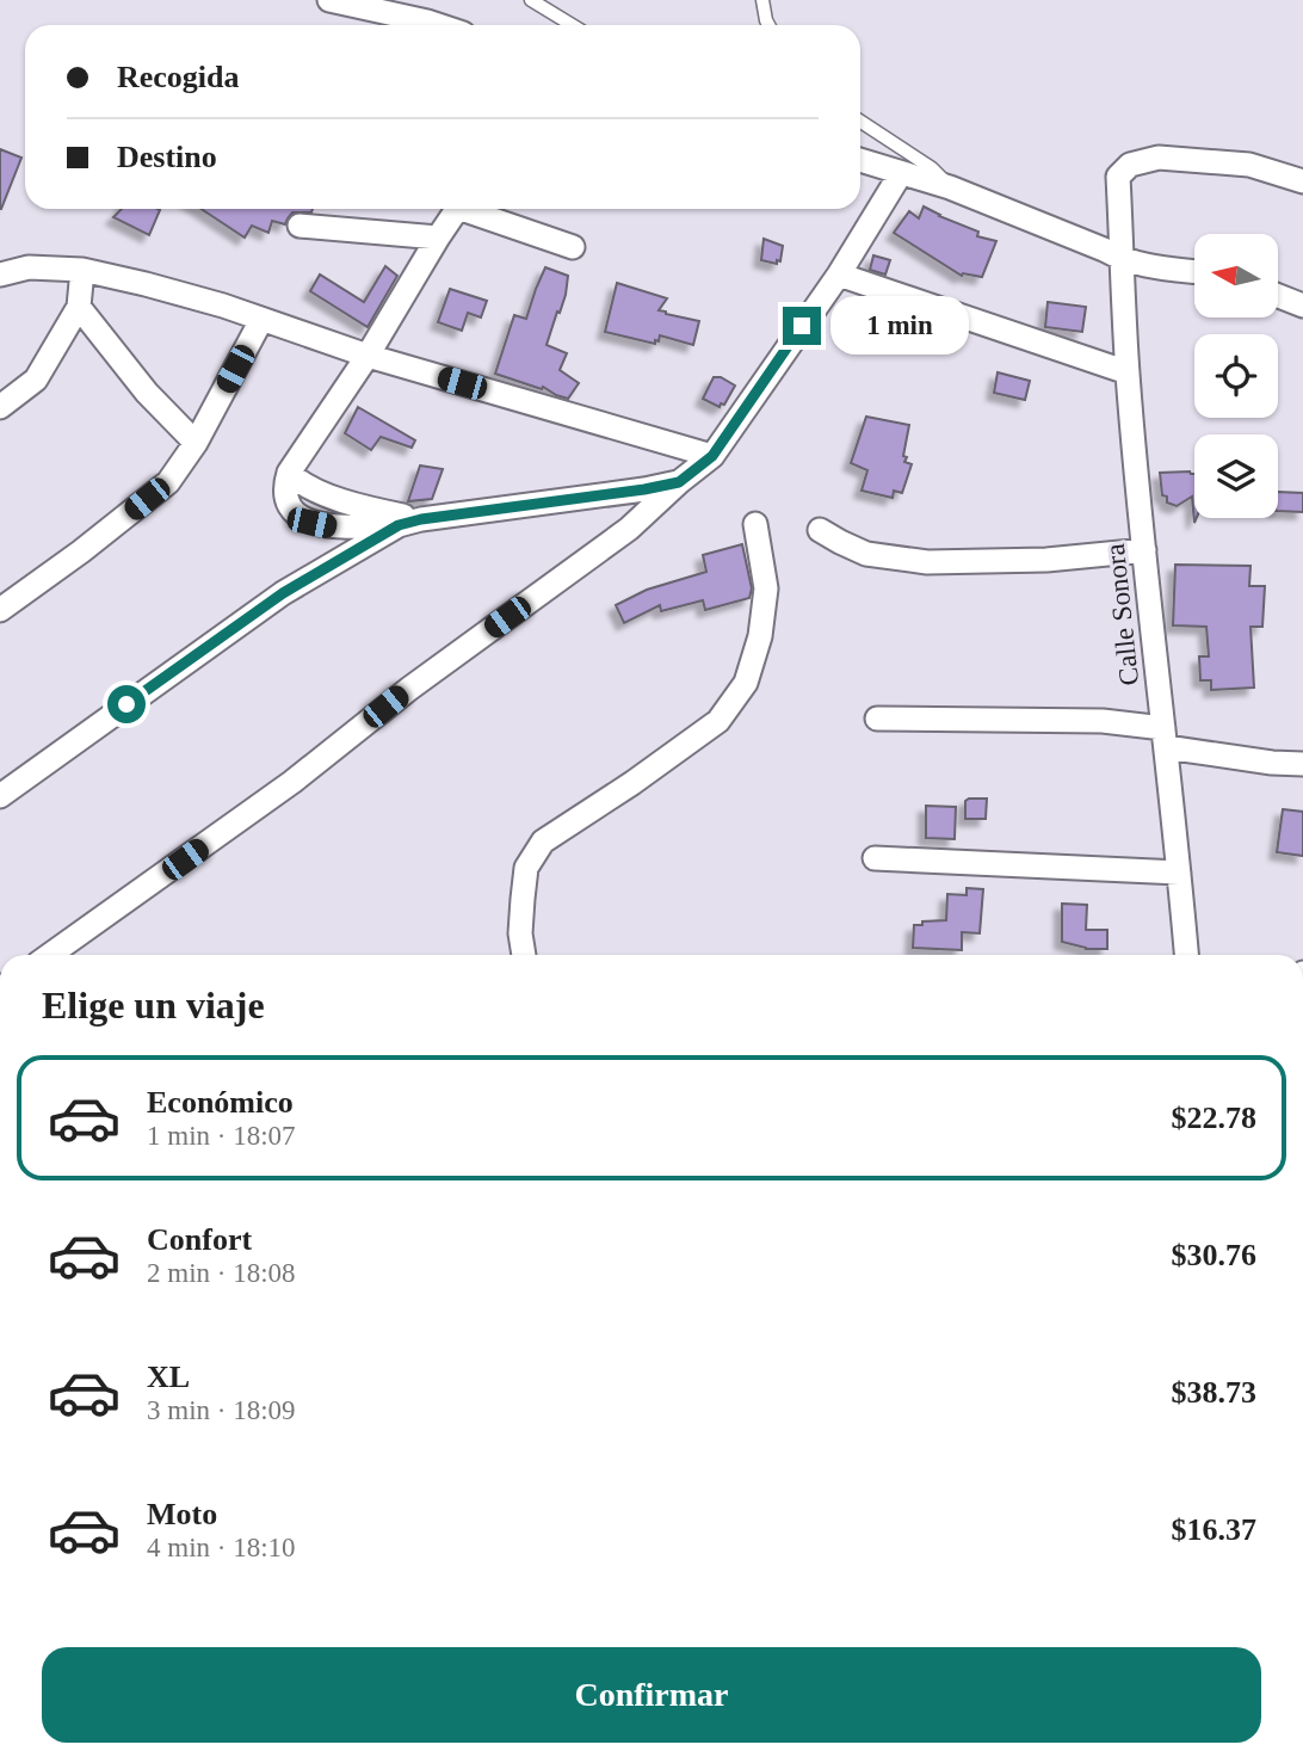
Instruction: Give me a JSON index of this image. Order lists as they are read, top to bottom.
{
  "streets": {
    "street": ["Calle Sonora"]
  },
  "north": "left",
  "page": {
    "banner": ["Recogida", "Destino"],
    "bubble": "1 min",
    "heading": "Elige un viaje",
    "list": [
      {
        "name": "Económico",
        "note": "1 min · 18:07",
        "value": "$22.78"
      },
      {
        "name": "Confort",
        "note": "2 min · 18:08",
        "value": "$30.76"
      },
      {
        "name": "XL",
        "note": "3 min · 18:09",
        "value": "$38.73"
      },
      {
        "name": "Moto",
        "note": "4 min · 18:10",
        "value": "$16.37"
      }
    ],
    "buttons": "Confirmar"
  }
}
